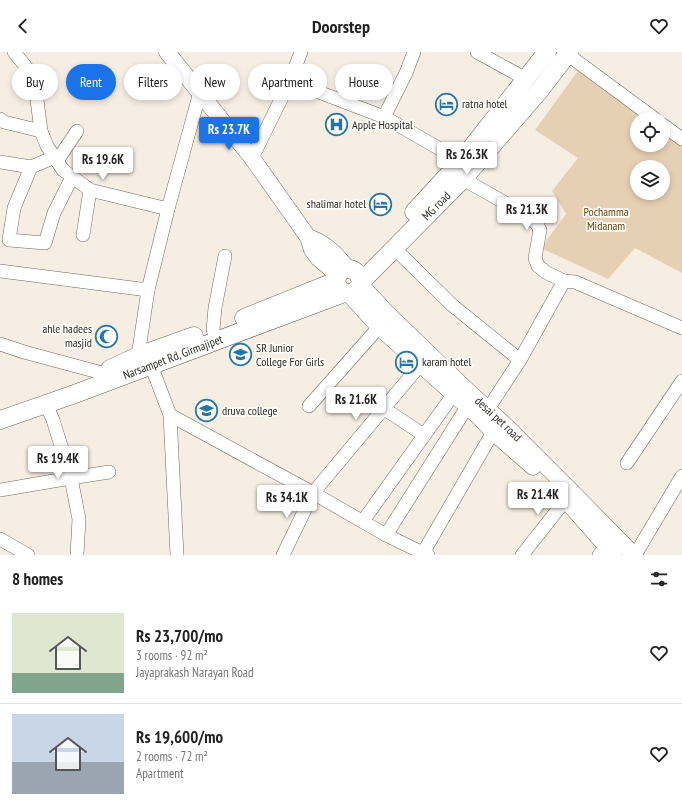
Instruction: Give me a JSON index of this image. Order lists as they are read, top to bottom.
{
  "streets": {
    "main road": ["MG road", "Narsampet Rd, Girmajipet"],
    "street": ["desai pet road"]
  },
  "crossings": [
    ["MG road", "Narsampet Rd, Girmajipet"],
    ["MG road", "desai pet road"],
    ["Narsampet Rd, Girmajipet", "desai pet road"]
  ],
  "parks": ["Pochamma Midanam"],
  "places": {
    "hotel": ["ratna hotel", "shalimar hotel", "karam hotel"],
    "hospital": ["Apple Hospital"],
    "mosque": ["ahle hadees masjid"],
    "school or university": ["SR Junior College For Girls", "druva college"]
  },
  "page": {
    "header": "Doorstep",
    "chip": [
      "Buy",
      "Rent",
      "Filters",
      "New",
      "Apartment",
      "House"
    ],
    "price": [
      "Rs 23.7K",
      "Rs 26.3K",
      "Rs 19.6K",
      "Rs 21.3K",
      "Rs 21.6K",
      "Rs 19.4K",
      "Rs 21.4K",
      "Rs 34.1K"
    ],
    "heading": "8 homes",
    "list": [
      {
        "name": "Rs 23,700/mo",
        "note": "3 rooms · 92 m² · Jayaprakash Narayan Road"
      },
      {
        "name": "Rs 19,600/mo",
        "note": "2 rooms · 72 m² · Apartment"
      }
    ]
  }
}
